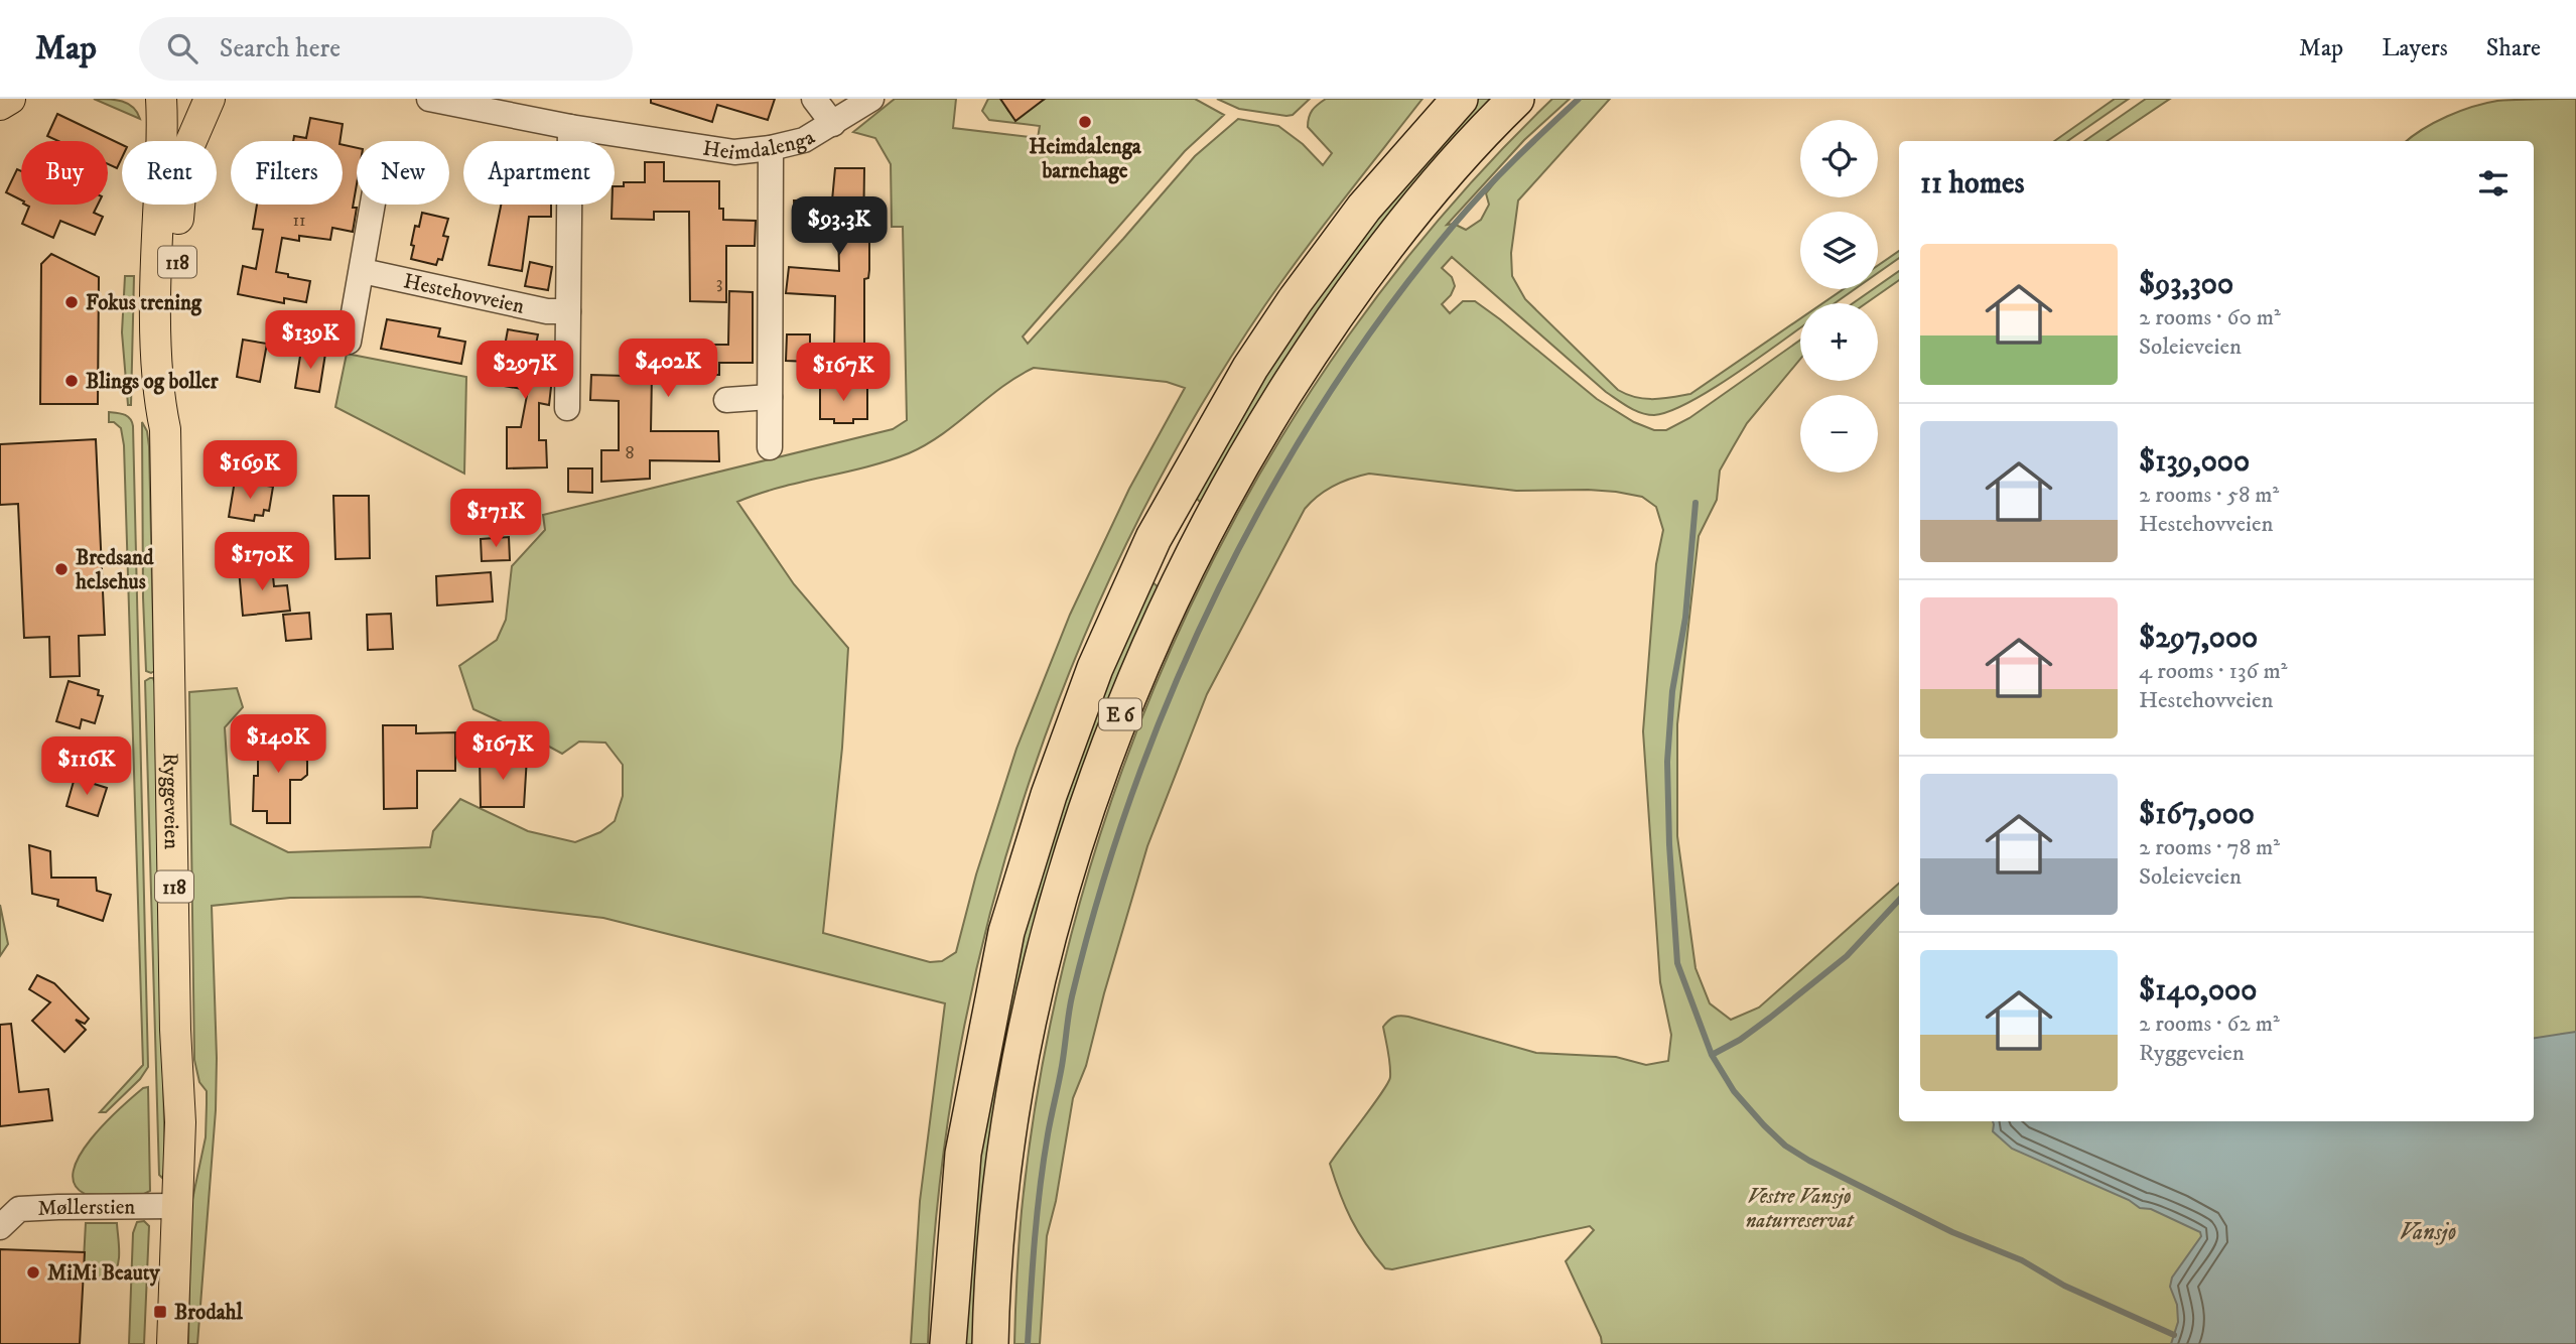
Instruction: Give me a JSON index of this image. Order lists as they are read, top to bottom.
{
  "streets": {
    "highway": ["E 6"],
    "main road": ["118", "Ryggeveien"],
    "street": ["Heimdalenga", "Hestehovveien", "Møllerstien"]
  },
  "crossings": [
    ["Ryggeveien", "Møllerstien"]
  ],
  "water": ["Vansjø"],
  "parks": ["Vestre Vansjø naturreservat"],
  "places": {
    "other": [
      "Heimdalenga barnehage",
      "Fokus trening",
      "Blings og boller",
      "Bredsand helsehus",
      "MiMi Beauty"
    ],
    "transit": ["Brodahl"]
  },
  "house_numbers": ["11", "3", "8"],
  "page": {
    "header": "Map",
    "search": "Search here",
    "nav": ["Map", "Layers", "Share"],
    "map_buttons": ["+", "−"],
    "chip": [
      "Buy",
      "Rent",
      "Filters",
      "New",
      "Apartment"
    ],
    "heading": "11 homes",
    "price": [
      "$93.3K",
      "$139K",
      "$402K",
      "$297K",
      "$167K",
      "$169K",
      "$171K",
      "$170K",
      "$140K",
      "$167K",
      "$116K"
    ],
    "list": [
      {
        "name": "$93,300",
        "note": "2 rooms · 60 m² · Soleieveien"
      },
      {
        "name": "$139,000",
        "note": "2 rooms · 58 m² · Hestehovveien"
      },
      {
        "name": "$297,000",
        "note": "4 rooms · 136 m² · Hestehovveien"
      },
      {
        "name": "$167,000",
        "note": "2 rooms · 78 m² · Soleieveien"
      },
      {
        "name": "$140,000",
        "note": "2 rooms · 62 m² · Ryggeveien"
      }
    ]
  }
}
